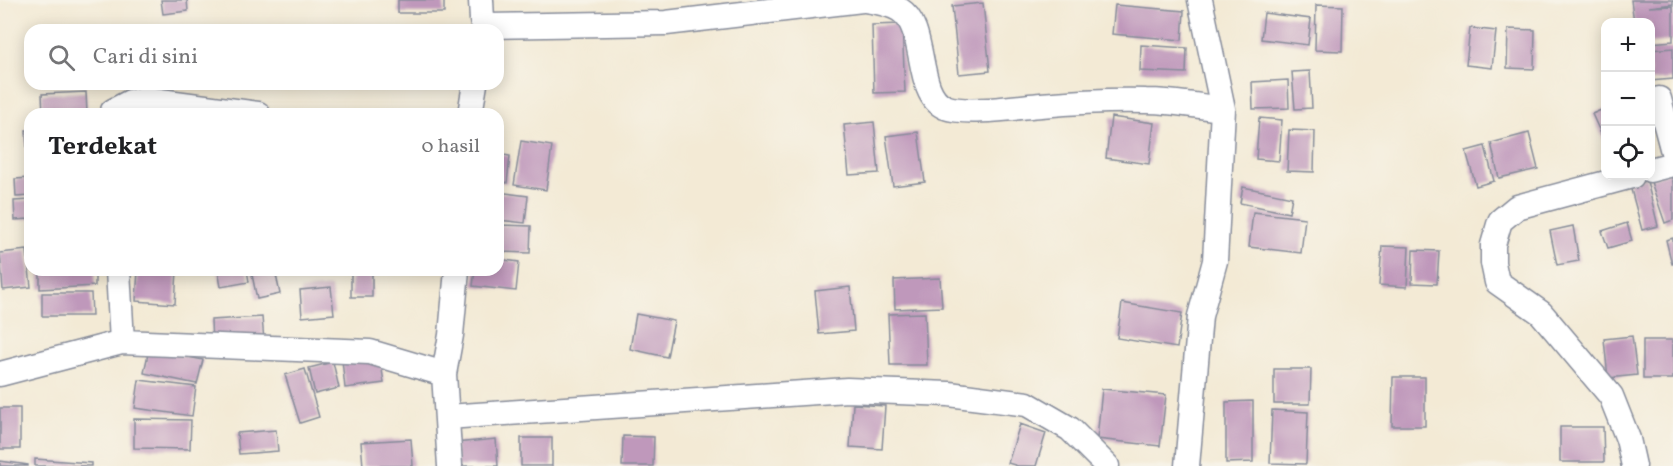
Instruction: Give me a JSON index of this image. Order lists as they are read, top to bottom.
{
  "page": {
    "map_buttons": ["+", "−"],
    "search": "Cari di sini",
    "heading": ["Terdekat", "0 hasil"]
  }
}
